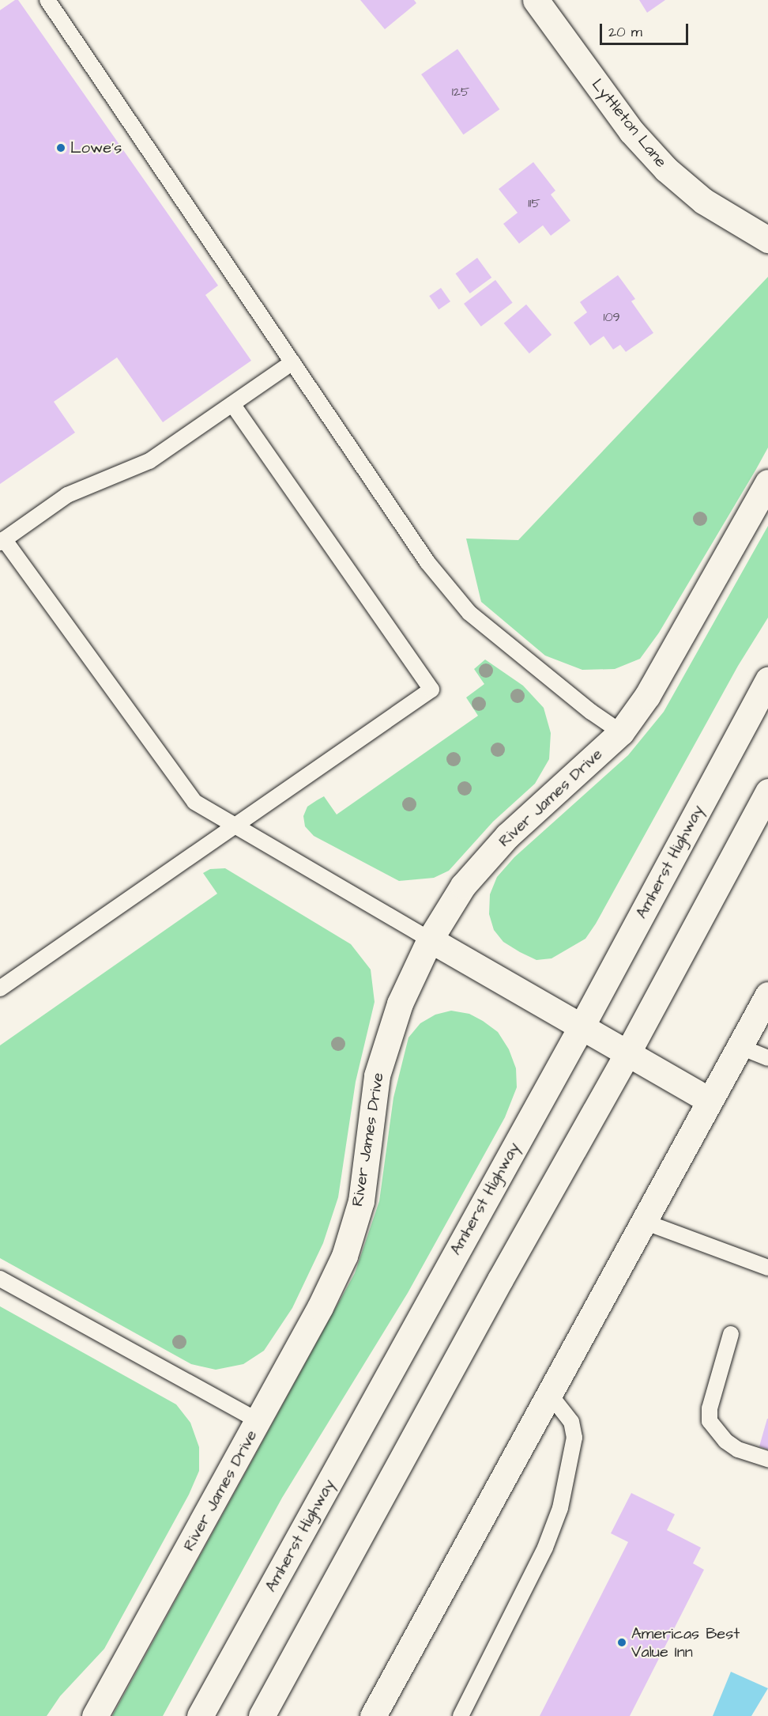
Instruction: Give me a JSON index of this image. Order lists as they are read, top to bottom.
{
  "streets": {
    "main road": ["Lyttleton Lane", "River James Drive", "Amherst Highway"]
  },
  "places": ["Lowe's", "Americas Best Value Inn"],
  "house_numbers": ["125", "115", "109"],
  "scale_bar": "20 m"
}
